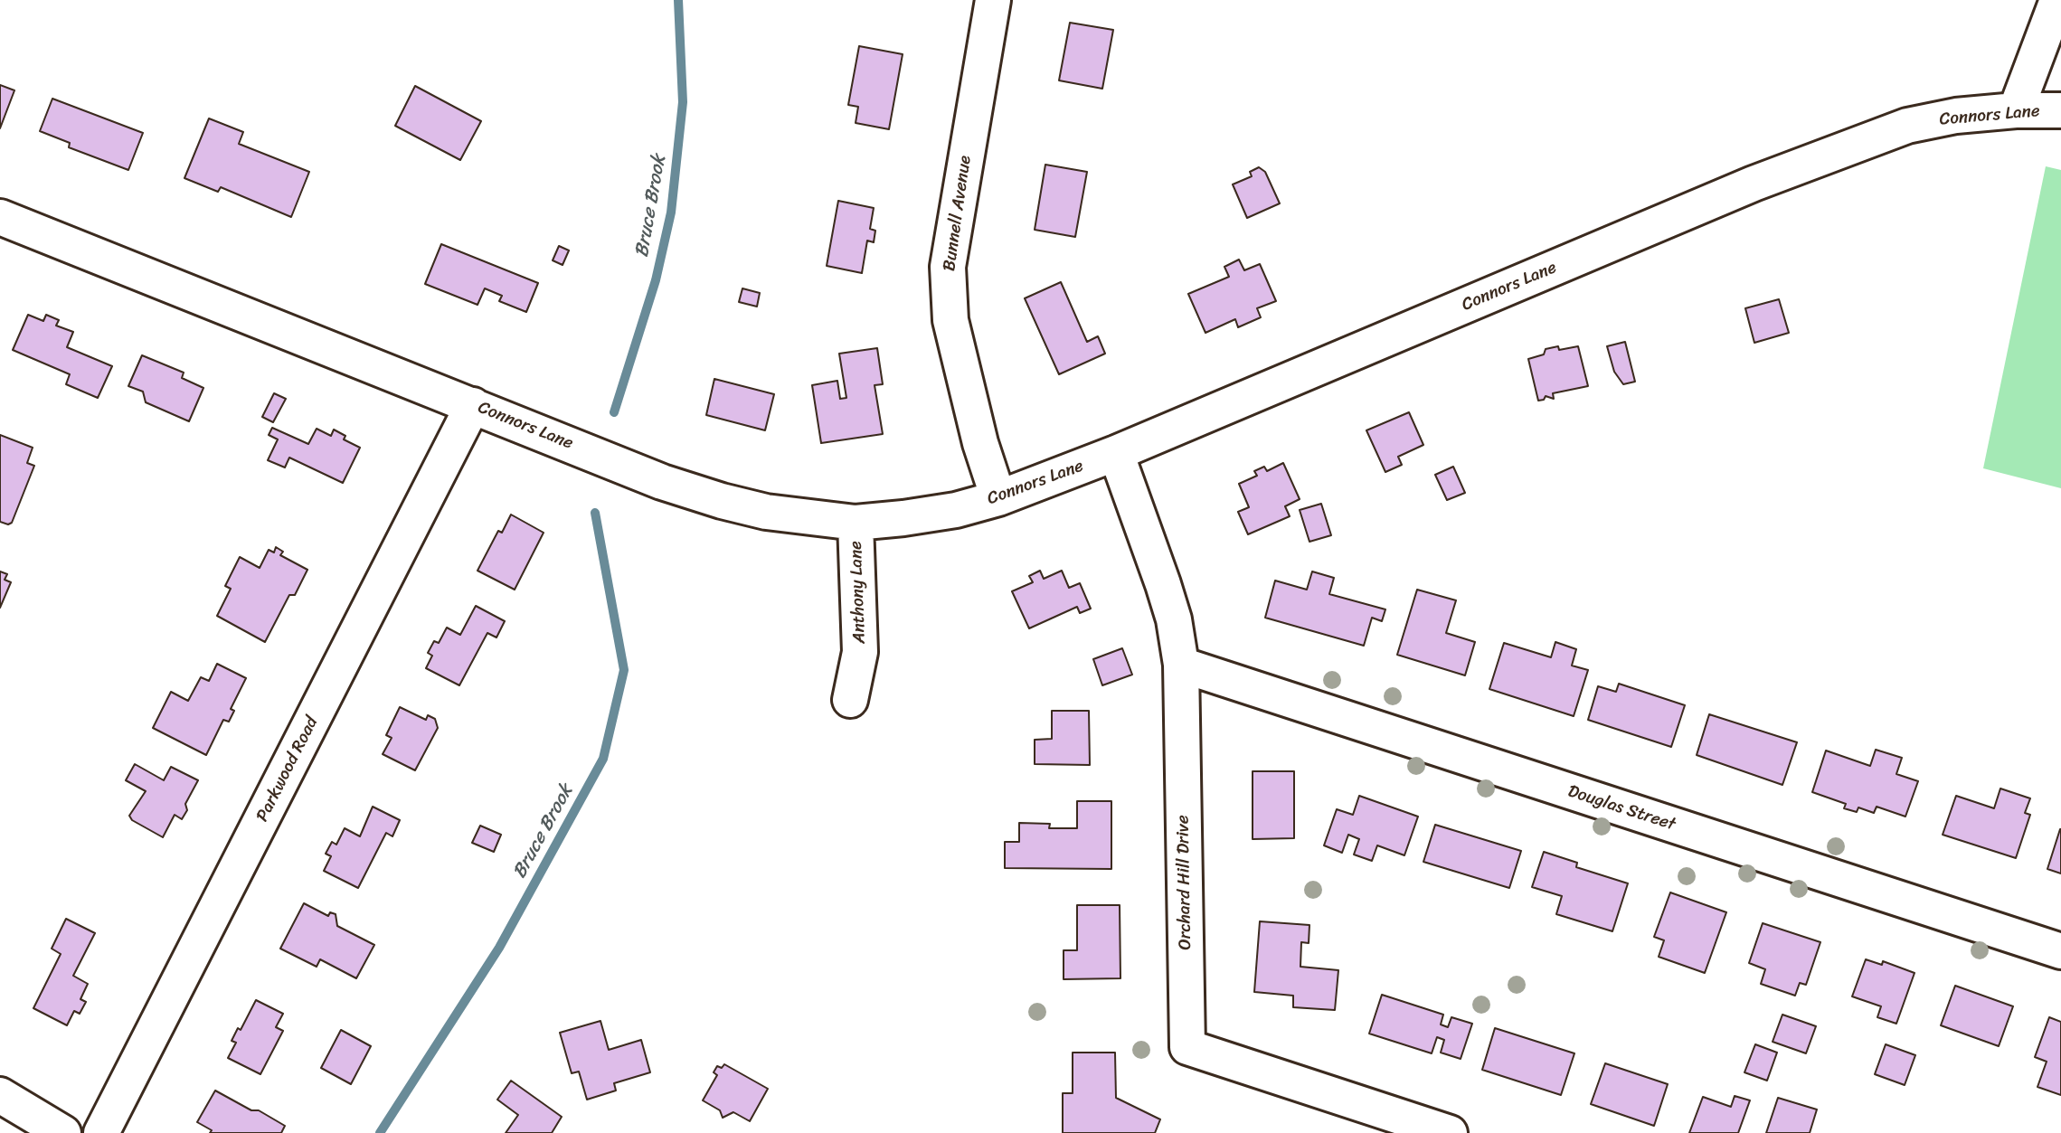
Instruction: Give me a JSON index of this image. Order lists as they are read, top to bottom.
{
  "streets": {
    "street": [
      "Connors Lane",
      "Bunnell Avenue",
      "Anthony Lane",
      "Parkwood Road",
      "Douglas Street",
      "Orchard Hill Drive"
    ]
  },
  "crossings": [
    ["Connors Lane", "Bunnell Avenue"],
    ["Connors Lane", "Anthony Lane"],
    ["Connors Lane", "Parkwood Road"],
    ["Connors Lane", "Orchard Hill Drive"],
    ["Douglas Street", "Orchard Hill Drive"]
  ],
  "water": ["Bruce Brook"]
}
